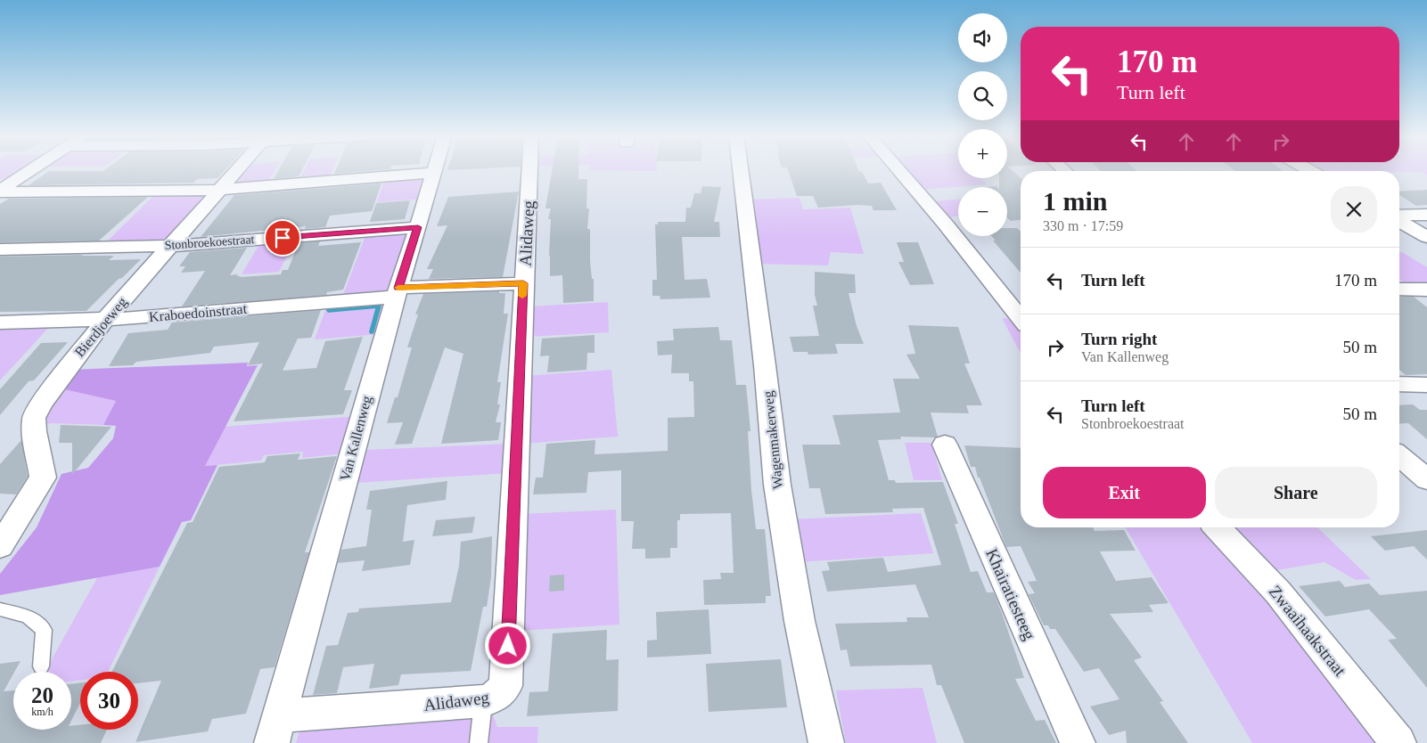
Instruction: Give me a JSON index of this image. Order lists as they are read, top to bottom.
{
  "streets": {
    "street": [
      "Alidaweg",
      "Stonbroekoestraat",
      "Kraboedoinstraat",
      "Bierdjoeweg",
      "Van Kallenweg",
      "Wagenmakerweg",
      "Khairatiesteeg",
      "Zwaaihaakstraat"
    ]
  },
  "crossings": [
    ["Alidaweg", "Kraboedoinstraat"],
    ["Alidaweg", "Van Kallenweg"],
    ["Stonbroekoestraat", "Bierdjoeweg"],
    ["Stonbroekoestraat", "Van Kallenweg"],
    ["Kraboedoinstraat", "Bierdjoeweg"],
    ["Kraboedoinstraat", "Van Kallenweg"]
  ],
  "page": {
    "map_buttons": ["+", "−"],
    "turn": ["170 m", "Turn left"],
    "heading": ["1 min", "330 m · 17:59"],
    "list": [
      {
        "name": "Turn left",
        "value": "170 m"
      },
      {
        "name": "Turn right",
        "note": "Van Kallenweg",
        "value": "50 m"
      },
      {
        "name": "Turn left",
        "note": "Stonbroekoestraat",
        "value": "50 m"
      }
    ],
    "buttons": ["Exit", "Share"],
    "speed": "20 km/h",
    "limit": "30"
  }
}
